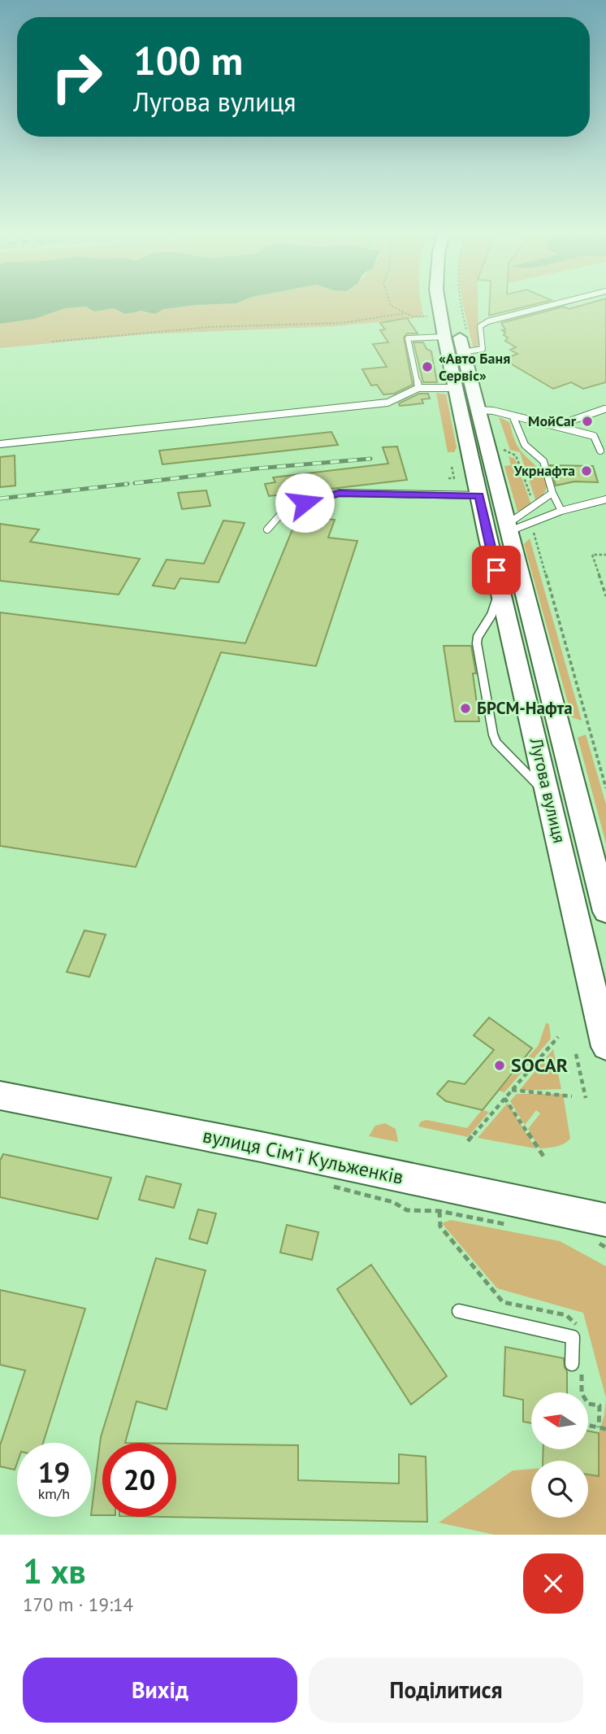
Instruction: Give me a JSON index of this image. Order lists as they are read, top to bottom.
{
  "streets": {
    "main road": ["Лугова вулиця", "вулиця Сімʼї Кульженків"]
  },
  "places": [
    "«Авто Баня Сервіс»",
    "МойCar",
    "Укрнафта",
    "БРСМ-Нафта",
    "SOCAR"
  ],
  "north": "left",
  "page": {
    "turn": ["100 m", "Лугова вулиця"],
    "speed": "19 km/h",
    "limit": "20",
    "heading": ["1 хв", "170 m · 19:14"],
    "buttons": ["Вихід", "Поділитися"]
  }
}
